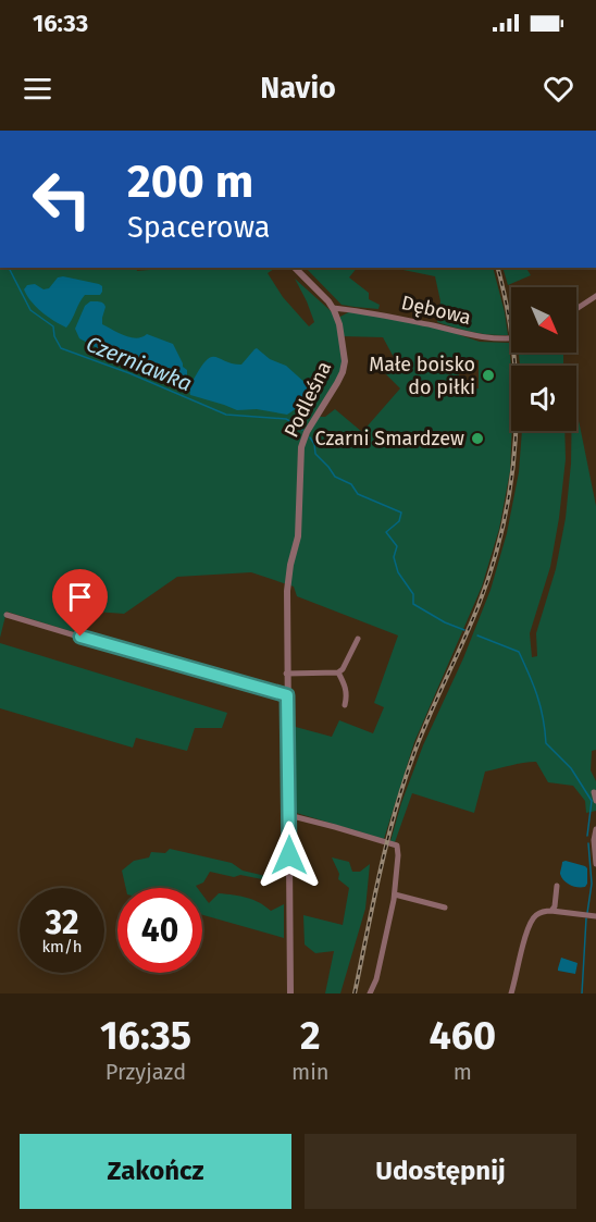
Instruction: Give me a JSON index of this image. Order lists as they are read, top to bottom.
{
  "streets": {
    "street": ["Dębowa", "Podleśna"]
  },
  "crossings": [
    ["Dębowa", "Podleśna"]
  ],
  "water": ["Czerniawka"],
  "places": ["Małe boisko do piłki", "Czarni Smardzew"],
  "north": "bottom right",
  "page": {
    "status": "16:33",
    "header": "Navio",
    "turn": ["200 m", "Spacerowa"],
    "speed": "32 km/h",
    "limit": "40",
    "eta": [
      "16:35",
      "Przyjazd",
      "2",
      "min",
      "460",
      "m"
    ],
    "buttons": ["Zakończ", "Udostępnij"]
  }
}
